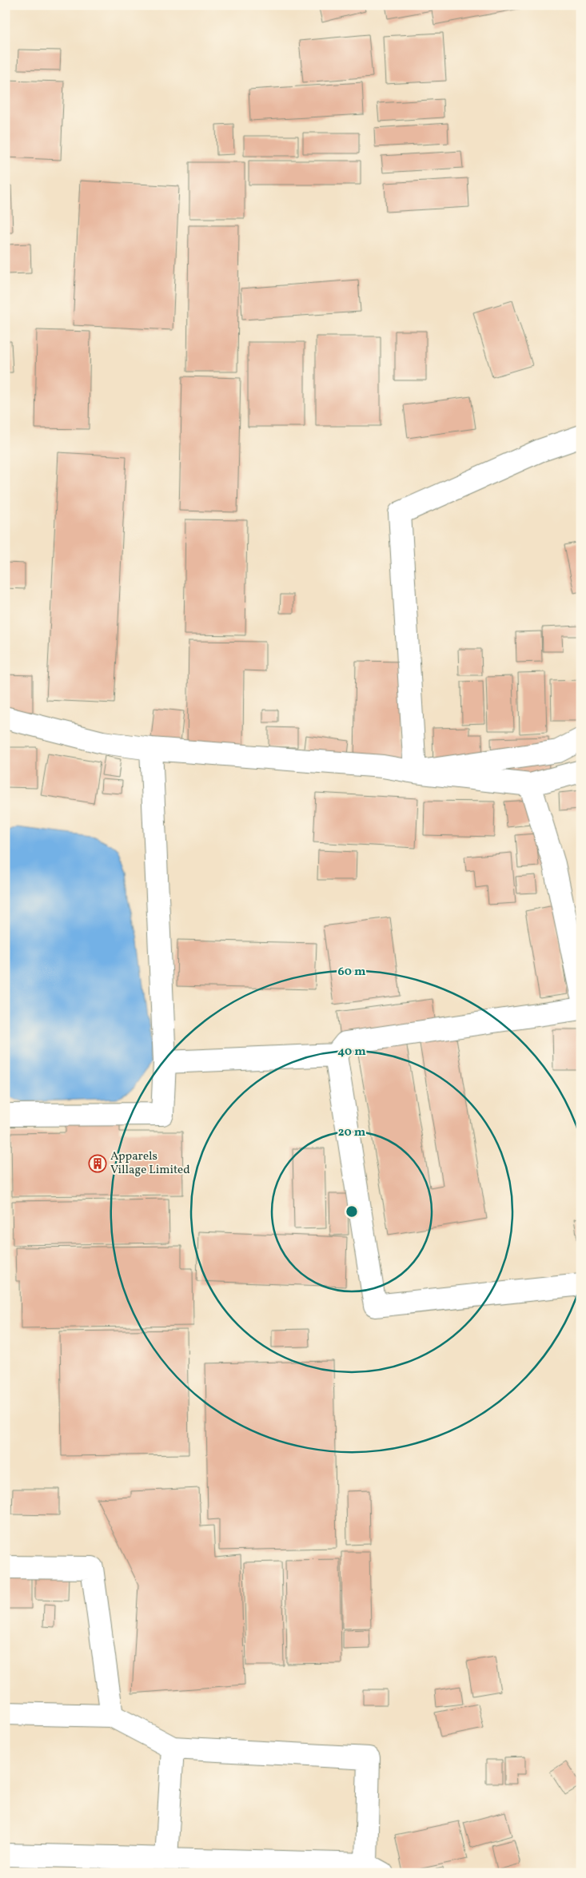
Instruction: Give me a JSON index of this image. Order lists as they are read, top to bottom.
{
  "places": {
    "building": ["Apparels Village Limited"]
  },
  "rings": ["60 m", "40 m", "20 m"]
}
